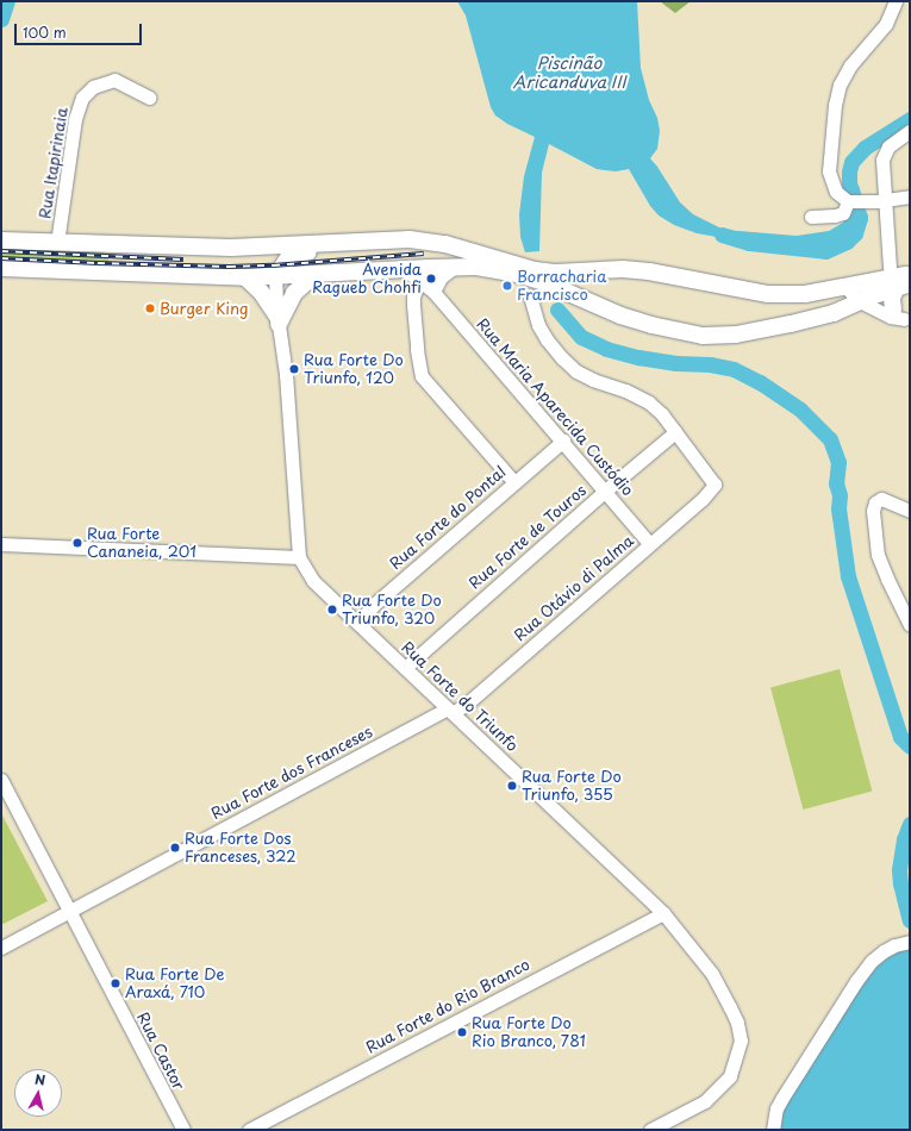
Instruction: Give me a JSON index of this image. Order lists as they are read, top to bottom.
{
  "streets": {
    "street": [
      "Rua Itapirinaia",
      "Rua Maria Aparecida Custódio",
      "Rua Forte do Pontal",
      "Rua Forte de Touros",
      "Rua Otávio di Palma",
      "Rua Forte do Triunfo",
      "Rua Forte dos Franceses",
      "Rua Forte do Rio Branco",
      "Rua Castor"
    ]
  },
  "crossings": [
    ["Rua Maria Aparecida Custódio", "Rua Forte do Pontal"],
    ["Rua Maria Aparecida Custódio", "Rua Forte de Touros"],
    ["Rua Maria Aparecida Custódio", "Rua Otávio di Palma"],
    ["Rua Forte do Pontal", "Rua Forte do Triunfo"],
    ["Rua Forte de Touros", "Rua Otávio di Palma"],
    ["Rua Forte de Touros", "Rua Forte do Triunfo"],
    ["Rua Otávio di Palma", "Rua Forte do Triunfo"],
    ["Rua Otávio di Palma", "Rua Forte dos Franceses"],
    ["Rua Forte do Triunfo", "Rua Forte dos Franceses"],
    ["Rua Forte do Triunfo", "Rua Forte do Rio Branco"],
    ["Rua Forte dos Franceses", "Rua Castor"]
  ],
  "water": ["Piscinão Aricanduva III"],
  "places": [
    "Avenida Ragueb Chohfi",
    "Borracharia Francisco",
    "Burger King",
    "Rua Forte Do Triunfo, 120",
    "Rua Forte Cananeia, 201",
    "Rua Forte Do Triunfo, 320",
    "Rua Forte Do Triunfo, 355",
    "Rua Forte Dos Franceses, 322",
    "Rua Forte De Araxá, 710",
    "Rua Forte Do Rio Branco, 781"
  ],
  "scale_bar": "100 m",
  "north": "top"
}
